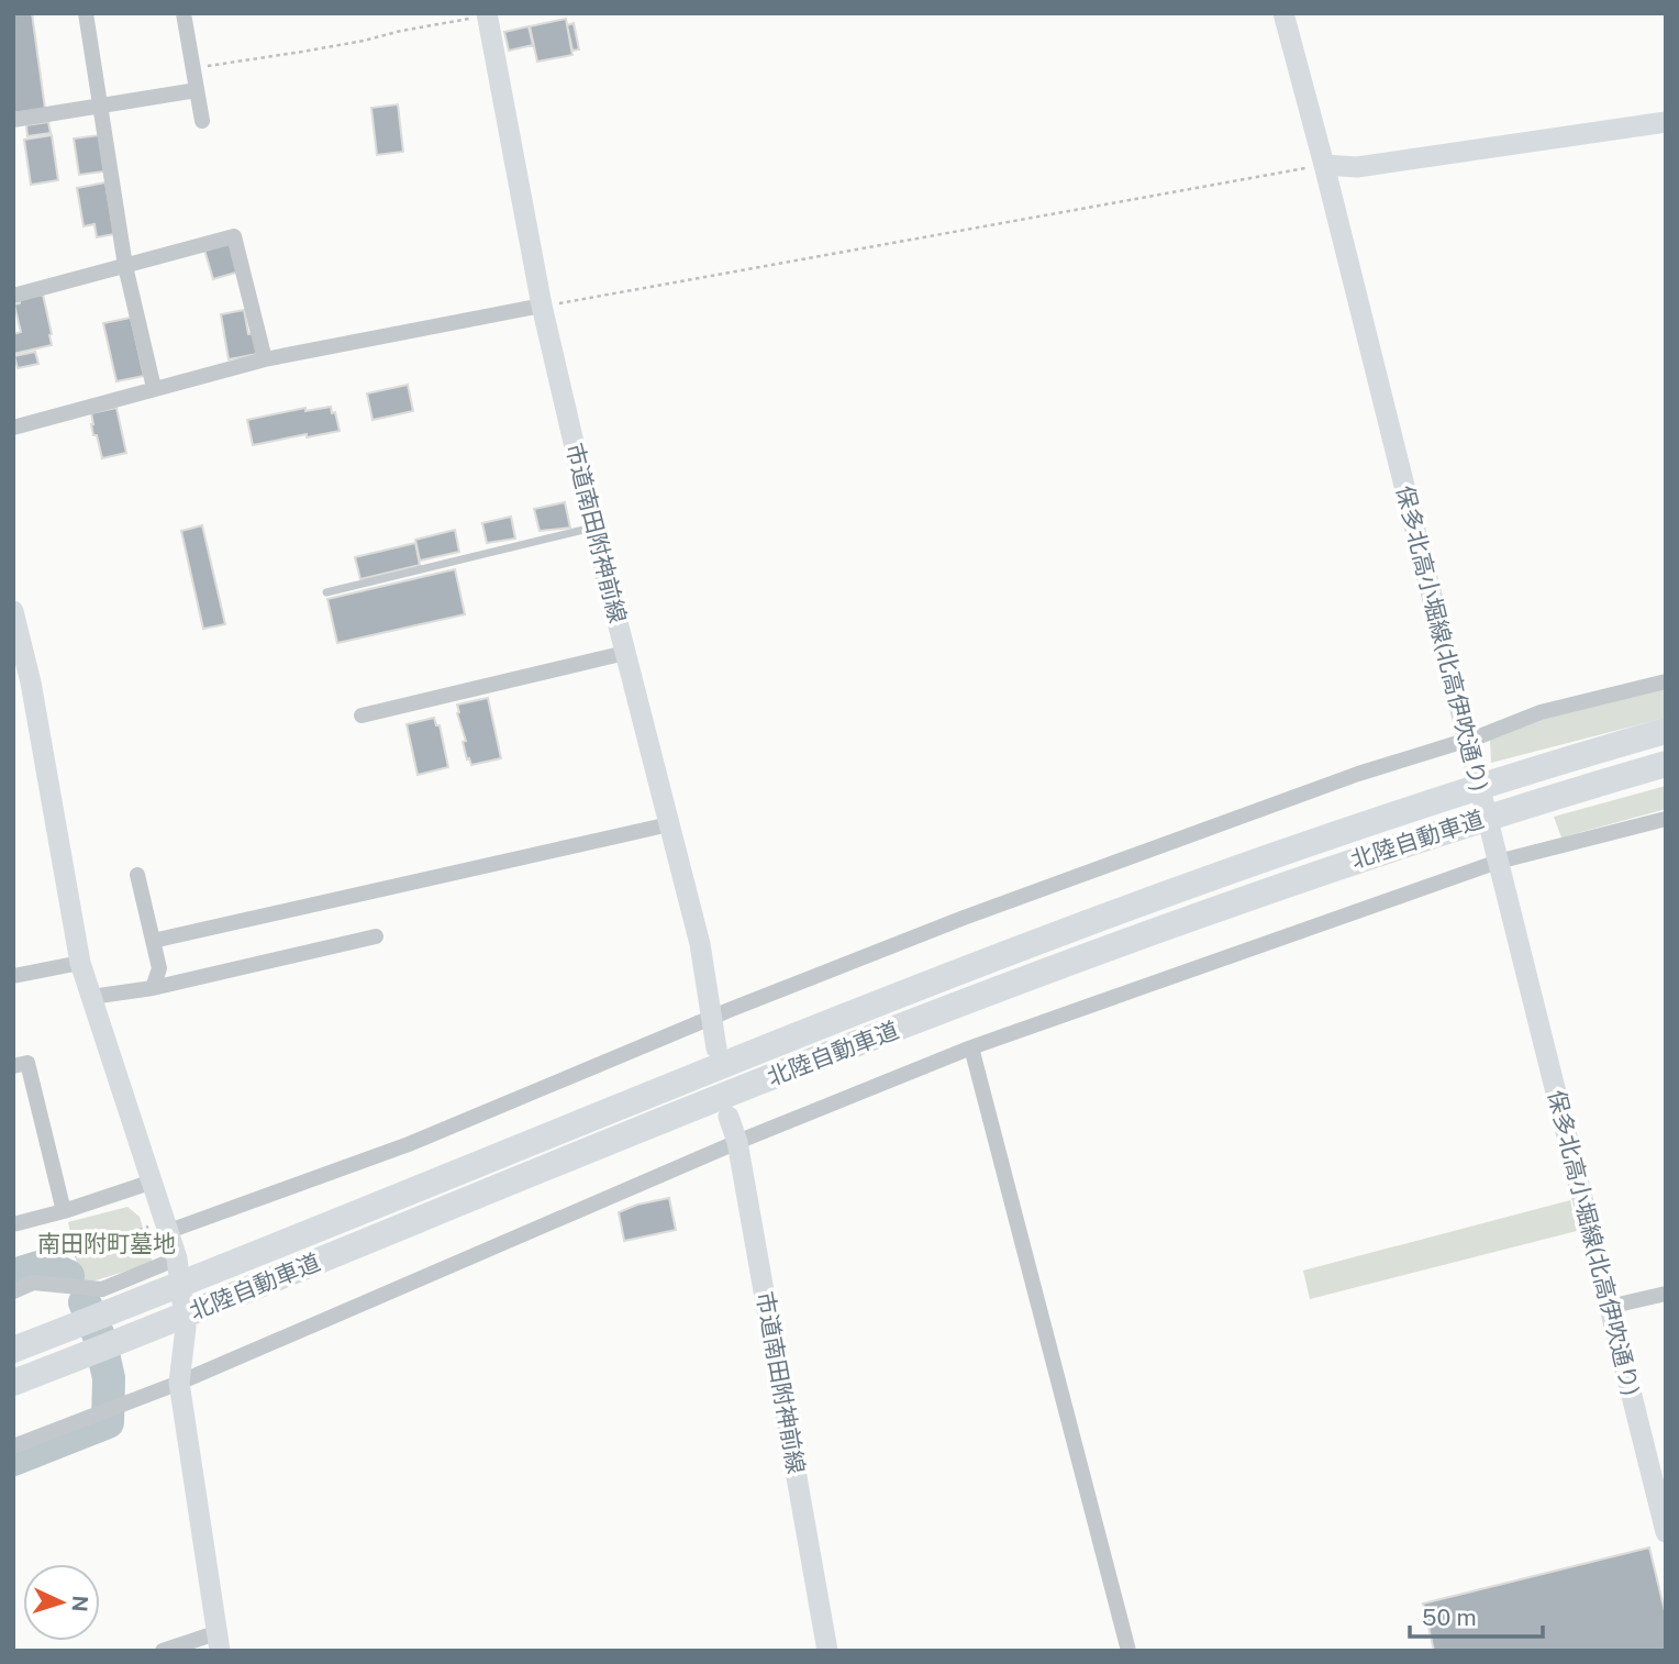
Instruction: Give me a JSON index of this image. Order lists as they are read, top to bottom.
{
  "streets": {
    "highway": ["北陸自動車道"],
    "street": ["市道南田附神前線", "保多北高小堀線(北高伊吹通り)"]
  },
  "parks": ["南田附町墓地"],
  "scale_bar": "50 m",
  "north": "right"
}
